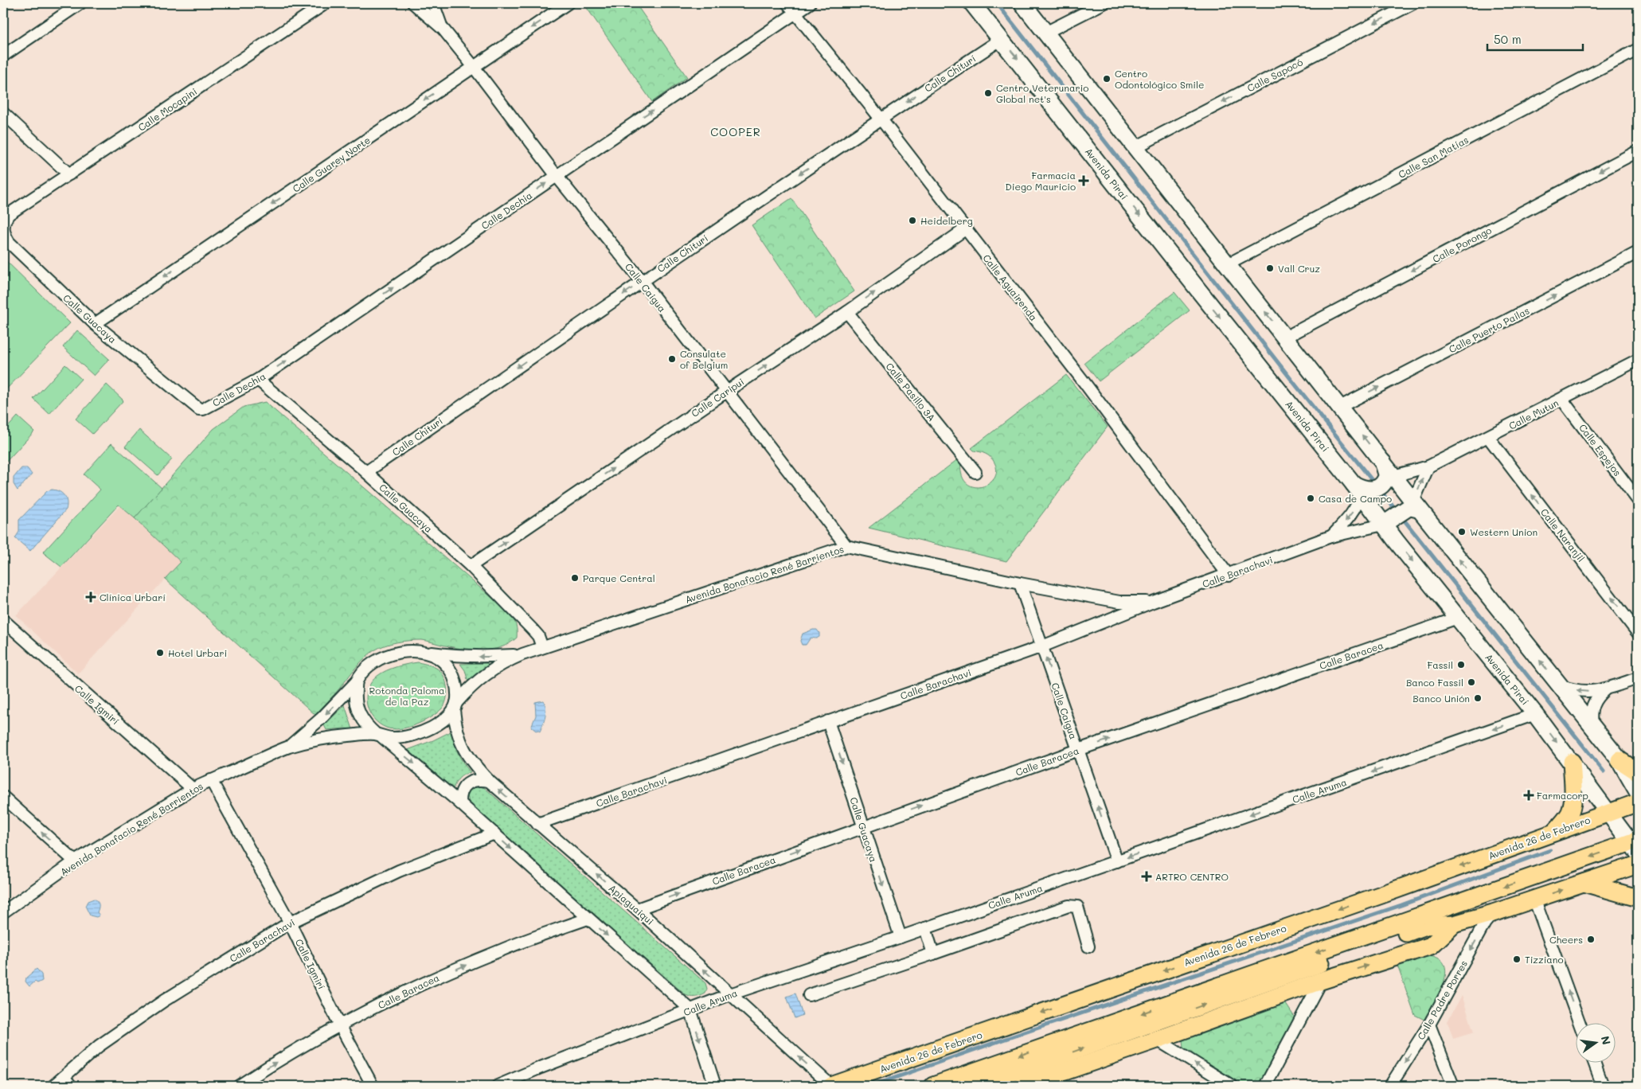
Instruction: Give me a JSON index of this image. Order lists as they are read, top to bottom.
{
  "streets": {
    "main road": ["Avenida Piraí", "Avenida 26 de Febrero"],
    "street": [
      "Calle Chiturí",
      "Calle Sapocó",
      "Calle Mocapini",
      "Calle San Matías",
      "Calle Guarey Norte",
      "Calle Dechia",
      "Calle Porongo",
      "Calle Caigua",
      "Calle Aguairenda",
      "Calle Guacaya",
      "Calle Puerto Pailas",
      "Calle Pasillo 3A",
      "Calle Caripui",
      "Calle Mutun",
      "Calle Espejos",
      "Calle Naranjil",
      "Calle Barachavi",
      "Avenida Bonafacio René Barrientos",
      "Calle Baracea",
      "Calle Igmirí",
      "Calle Aruma",
      "Apiaguaiqui",
      "Calle Padre Porres"
    ]
  },
  "crossings": [
    ["Calle Chiturí", "Avenida Piraí"],
    ["Calle Chiturí", "Calle Caigua"],
    ["Calle Chiturí", "Calle Aguairenda"],
    ["Calle Chiturí", "Calle Guacaya"],
    ["Calle Mocapini", "Calle Guacaya"],
    ["Calle Guarey Norte", "Calle Caigua"],
    ["Calle Guarey Norte", "Calle Guacaya"],
    ["Avenida Piraí", "Calle Barachavi"],
    ["Avenida Piraí", "Calle Baracea"],
    ["Avenida Piraí", "Calle Aruma"],
    ["Avenida Piraí", "Avenida 26 de Febrero"],
    ["Calle Dechia", "Calle Caigua"],
    ["Calle Dechia", "Calle Aguairenda"],
    ["Calle Dechia", "Calle Guacaya"],
    ["Calle Caigua", "Calle Caripui"],
    ["Calle Caigua", "Calle Barachavi"],
    ["Calle Caigua", "Avenida Bonafacio René Barrientos"],
    ["Calle Caigua", "Calle Baracea"],
    ["Calle Caigua", "Calle Aruma"],
    ["Calle Aguairenda", "Calle Caripui"],
    ["Calle Aguairenda", "Calle Barachavi"],
    ["Calle Guacaya", "Calle Caripui"],
    ["Calle Guacaya", "Calle Barachavi"],
    ["Calle Guacaya", "Avenida Bonafacio René Barrientos"],
    ["Calle Guacaya", "Calle Baracea"],
    ["Calle Guacaya", "Calle Aruma"],
    ["Calle Pasillo 3A", "Calle Caripui"],
    ["Calle Mutun", "Calle Espejos"],
    ["Calle Mutun", "Calle Naranjil"],
    ["Calle Barachavi", "Avenida Bonafacio René Barrientos"],
    ["Calle Barachavi", "Calle Igmirí"],
    ["Calle Barachavi", "Apiaguaiqui"],
    ["Avenida Bonafacio René Barrientos", "Calle Igmirí"],
    ["Avenida Bonafacio René Barrientos", "Apiaguaiqui"],
    ["Calle Baracea", "Calle Igmirí"],
    ["Calle Baracea", "Apiaguaiqui"],
    ["Calle Aruma", "Apiaguaiqui"],
    ["Avenida 26 de Febrero", "Apiaguaiqui"]
  ],
  "one_way": [
    "Calle Chiturí",
    "Calle Sapocó",
    "Calle Guarey Norte",
    "Calle Dechia",
    "Calle Porongo",
    "Calle Puerto Pailas",
    "Calle Caripui",
    "Calle Naranjil",
    "Calle Baracea",
    "Calle Aruma",
    "Calle Padre Porres"
  ],
  "districts": ["COOPER"],
  "parks": ["Rotonda Paloma de la Paz"],
  "places": {
    "other": [
      "Centro Odontológico Smile",
      "Centro Veterunario Global net's",
      "Heidelberg",
      "Vall Cruz",
      "Consulate of Belgium",
      "Casa de Campo",
      "Western Union",
      "Parque Central",
      "Hotel Urbari",
      "Fassil",
      "Banco Fassil",
      "Banco Unión",
      "Cheers",
      "Tizziano"
    ],
    "health": [
      "Farmacia Diego Mauricio",
      "Clínica Urbarí",
      "Farmacorp",
      "ARTRO CENTRO"
    ]
  },
  "scale_bar": "50 m",
  "north": "right"
}
